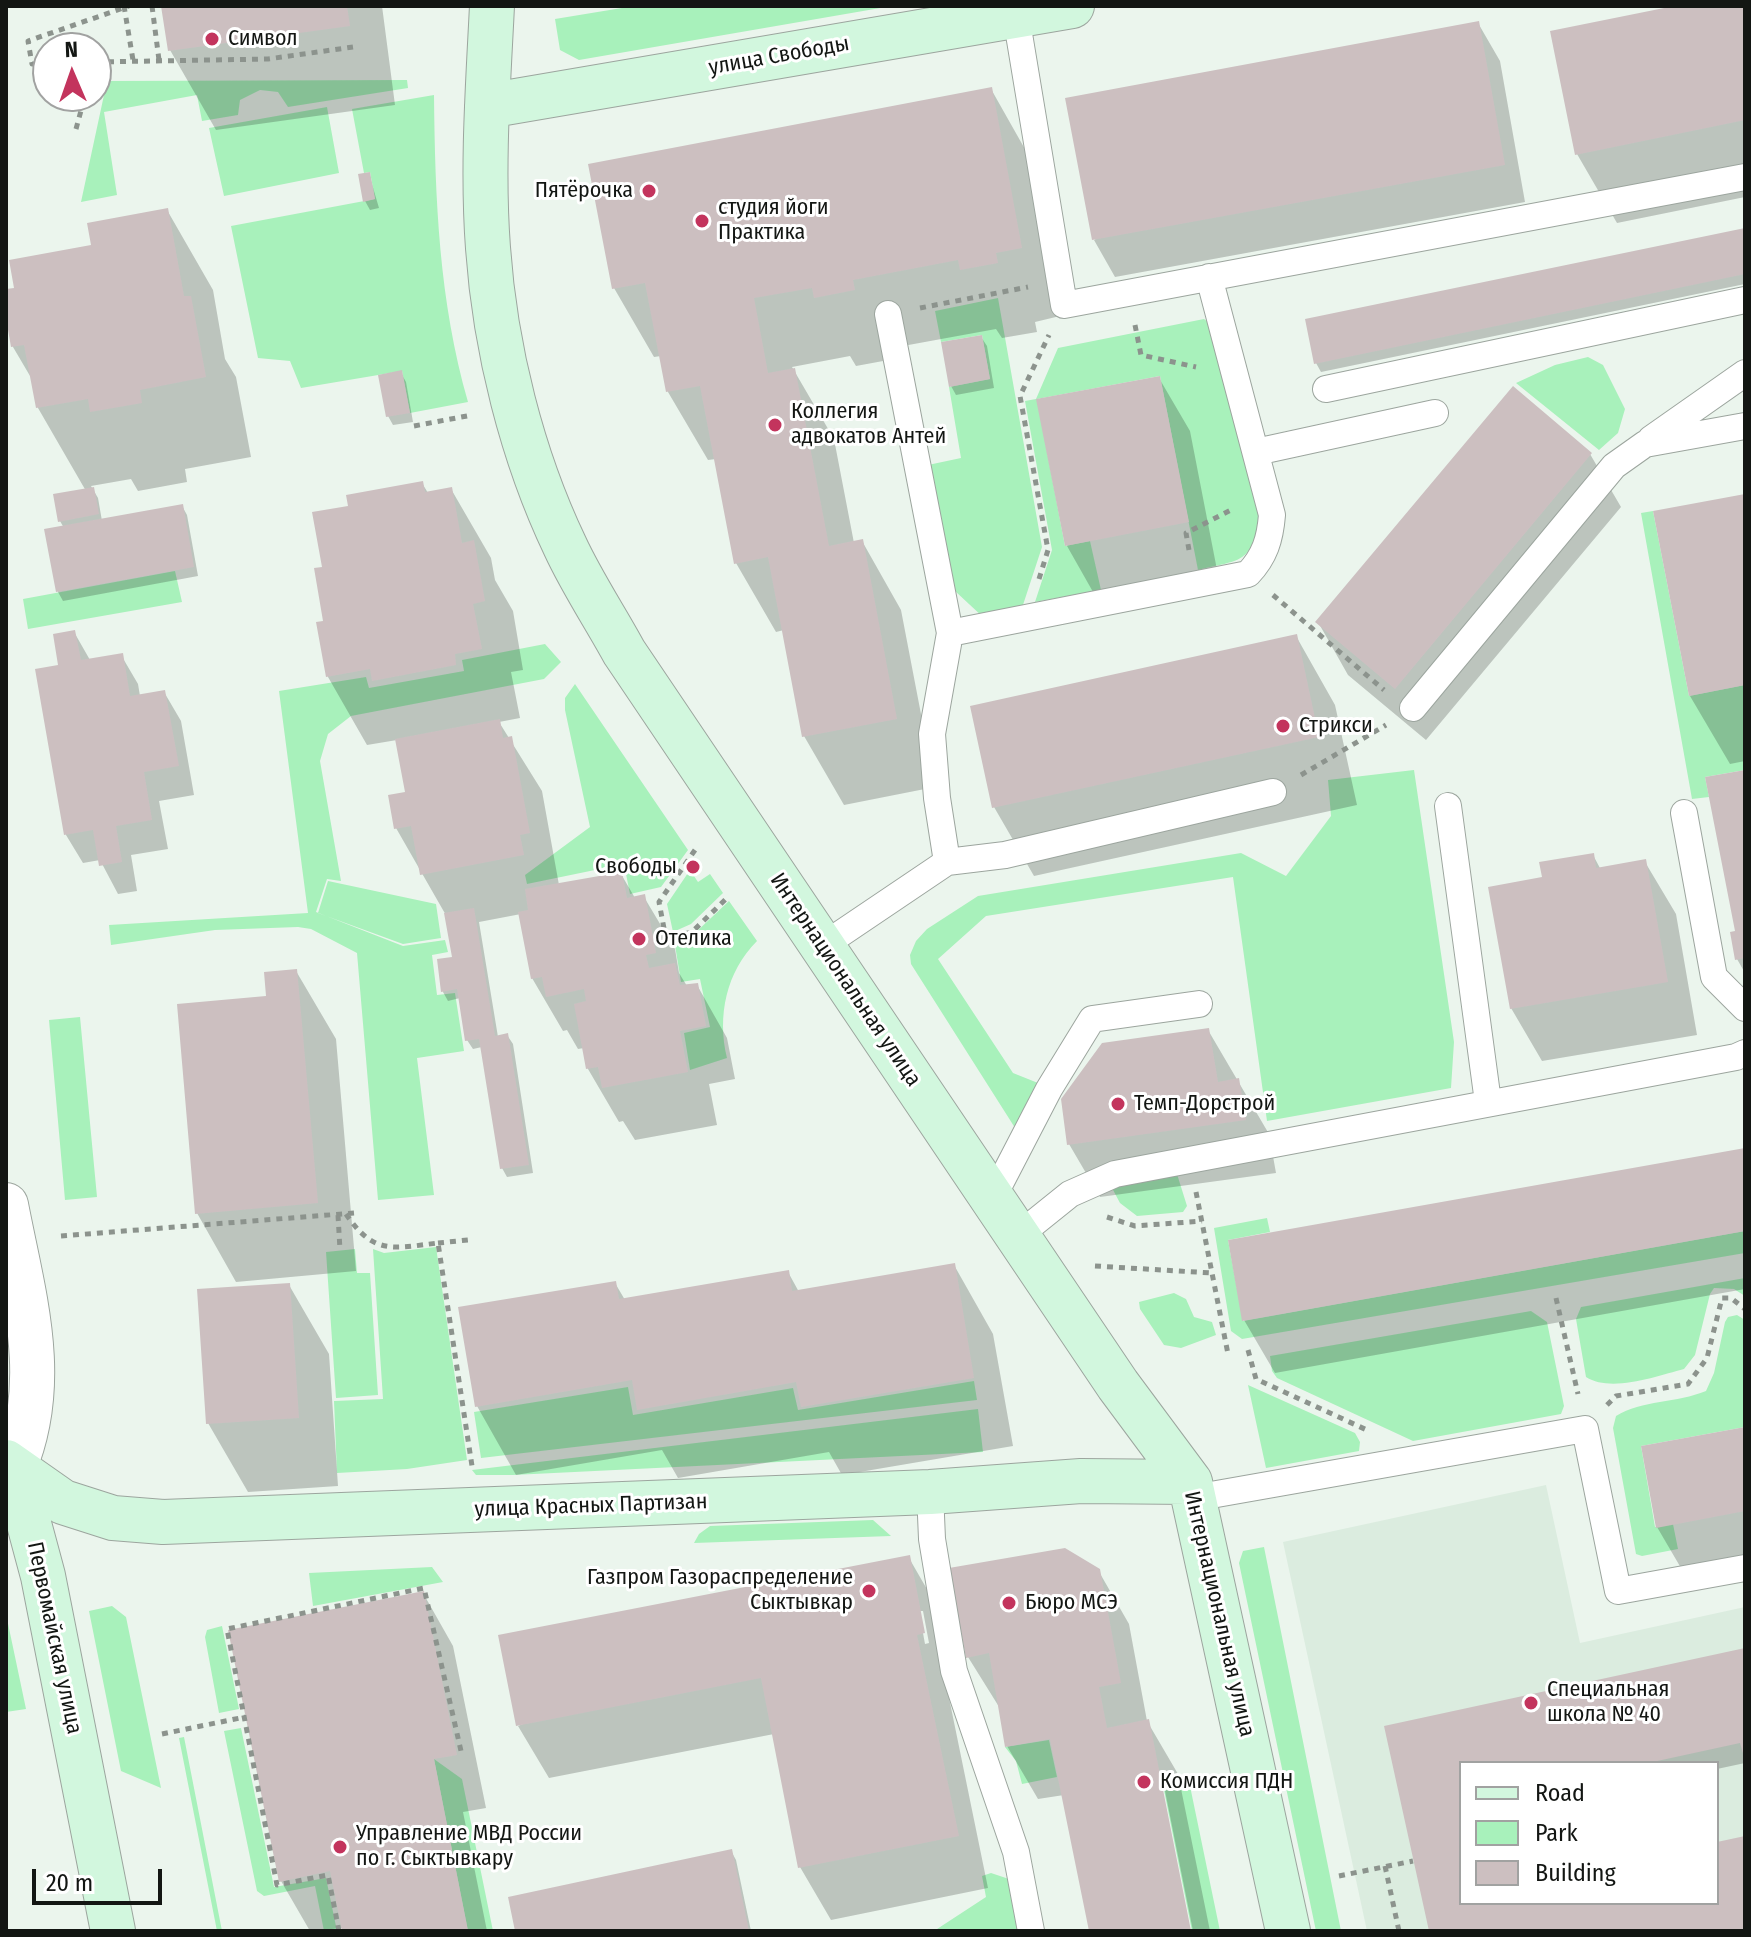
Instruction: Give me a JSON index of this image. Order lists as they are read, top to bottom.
{
  "streets": {
    "street": [
      "улица Свободы",
      "Интернациональная улица",
      "улица Красных Партизан",
      "Первомайская улица"
    ]
  },
  "crossings": [
    ["улица Свободы", "Интернациональная улица"],
    ["Интернациональная улица", "улица Красных Партизан"],
    ["улица Красных Партизан", "Первомайская улица"]
  ],
  "places": [
    "Символ",
    "Пятёрочка",
    "студия йоги Практика",
    "Коллегия адвокатов Антей",
    "Стрикси",
    "Свободы",
    "Отелика",
    "Темп-Дорстрой",
    "Газпром Газораспределение Сыктывкар",
    "Бюро МСЭ",
    "Специальная школа № 40",
    "Комиссия ПДН",
    "Управление МВД России по г. Сыктывкару"
  ],
  "legend": ["Road", "Park", "Building"],
  "scale_bar": "20 m",
  "north": "top"
}
